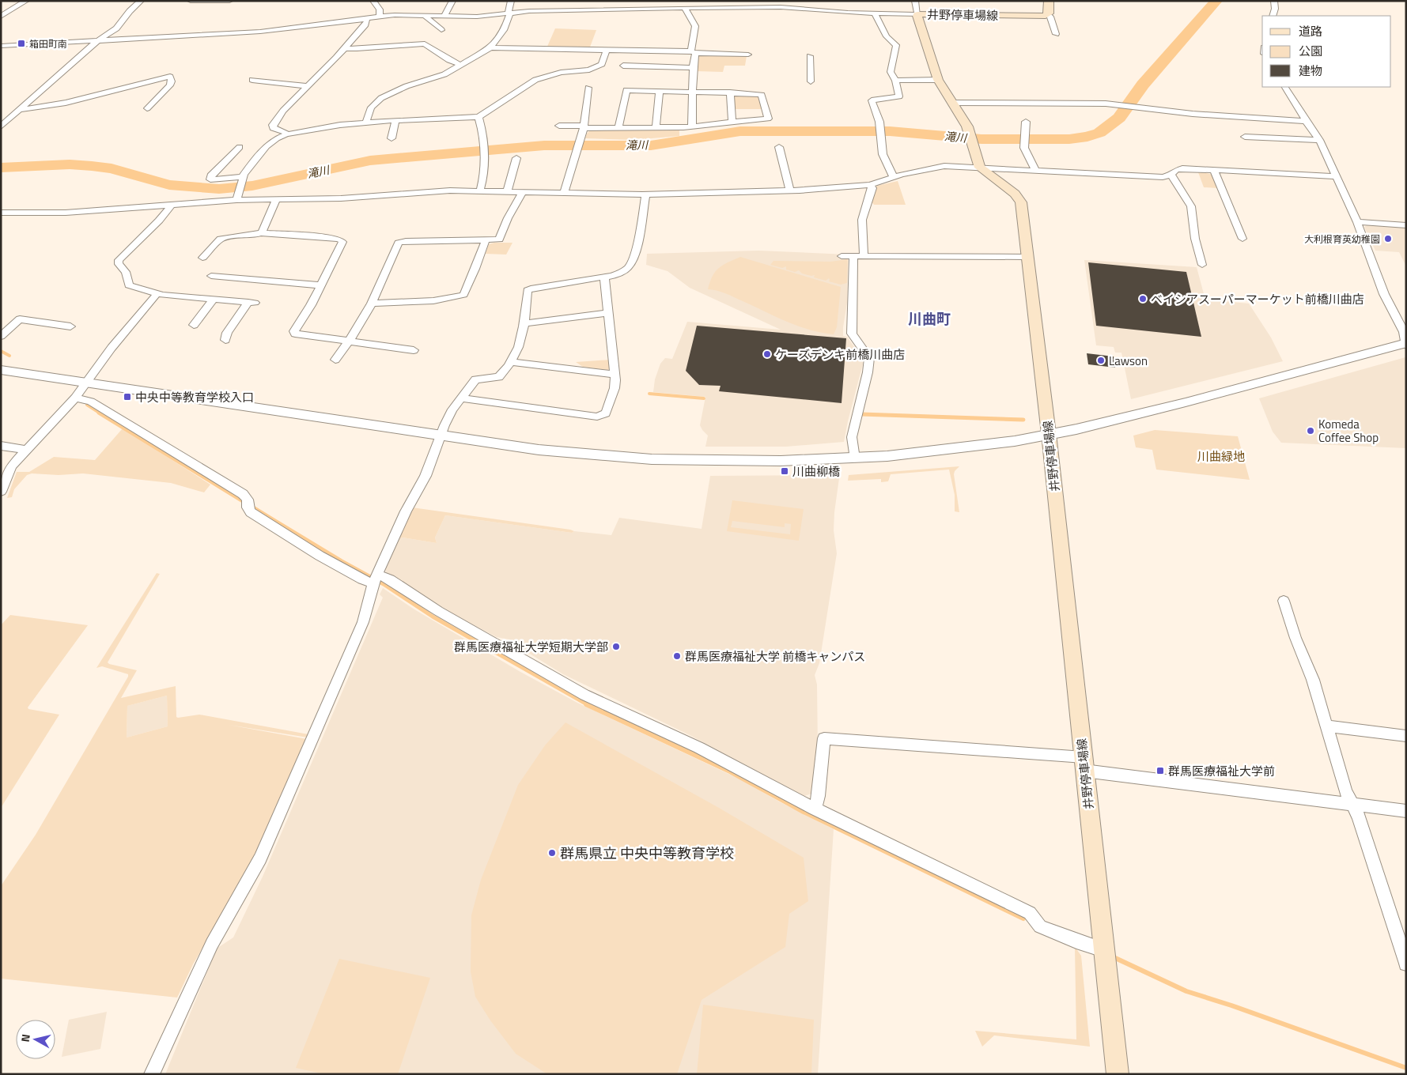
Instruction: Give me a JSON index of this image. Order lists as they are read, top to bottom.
{
  "streets": {
    "main road": ["井野停車場線"]
  },
  "districts": ["川曲町"],
  "water": ["滝川"],
  "parks": ["川曲緑地"],
  "places": {
    "transit": [
      "箱田町南",
      "中央中等教育学校入口",
      "川曲柳橋",
      "群馬医療福祉大学前"
    ],
    "other": [
      "大利根育英幼稚園",
      "ベイシアスーパーマーケット前橋川曲店",
      "ケーズデンキ前橋川曲店",
      "Lawson",
      "Komeda Coffee Shop",
      "群馬医療福祉大学短期大学部",
      "群馬医療福祉大学 前橋キャンパス",
      "群馬県立 中央中等教育学校"
    ]
  },
  "legend": ["道路", "公園", "建物"],
  "north": "left"
}
